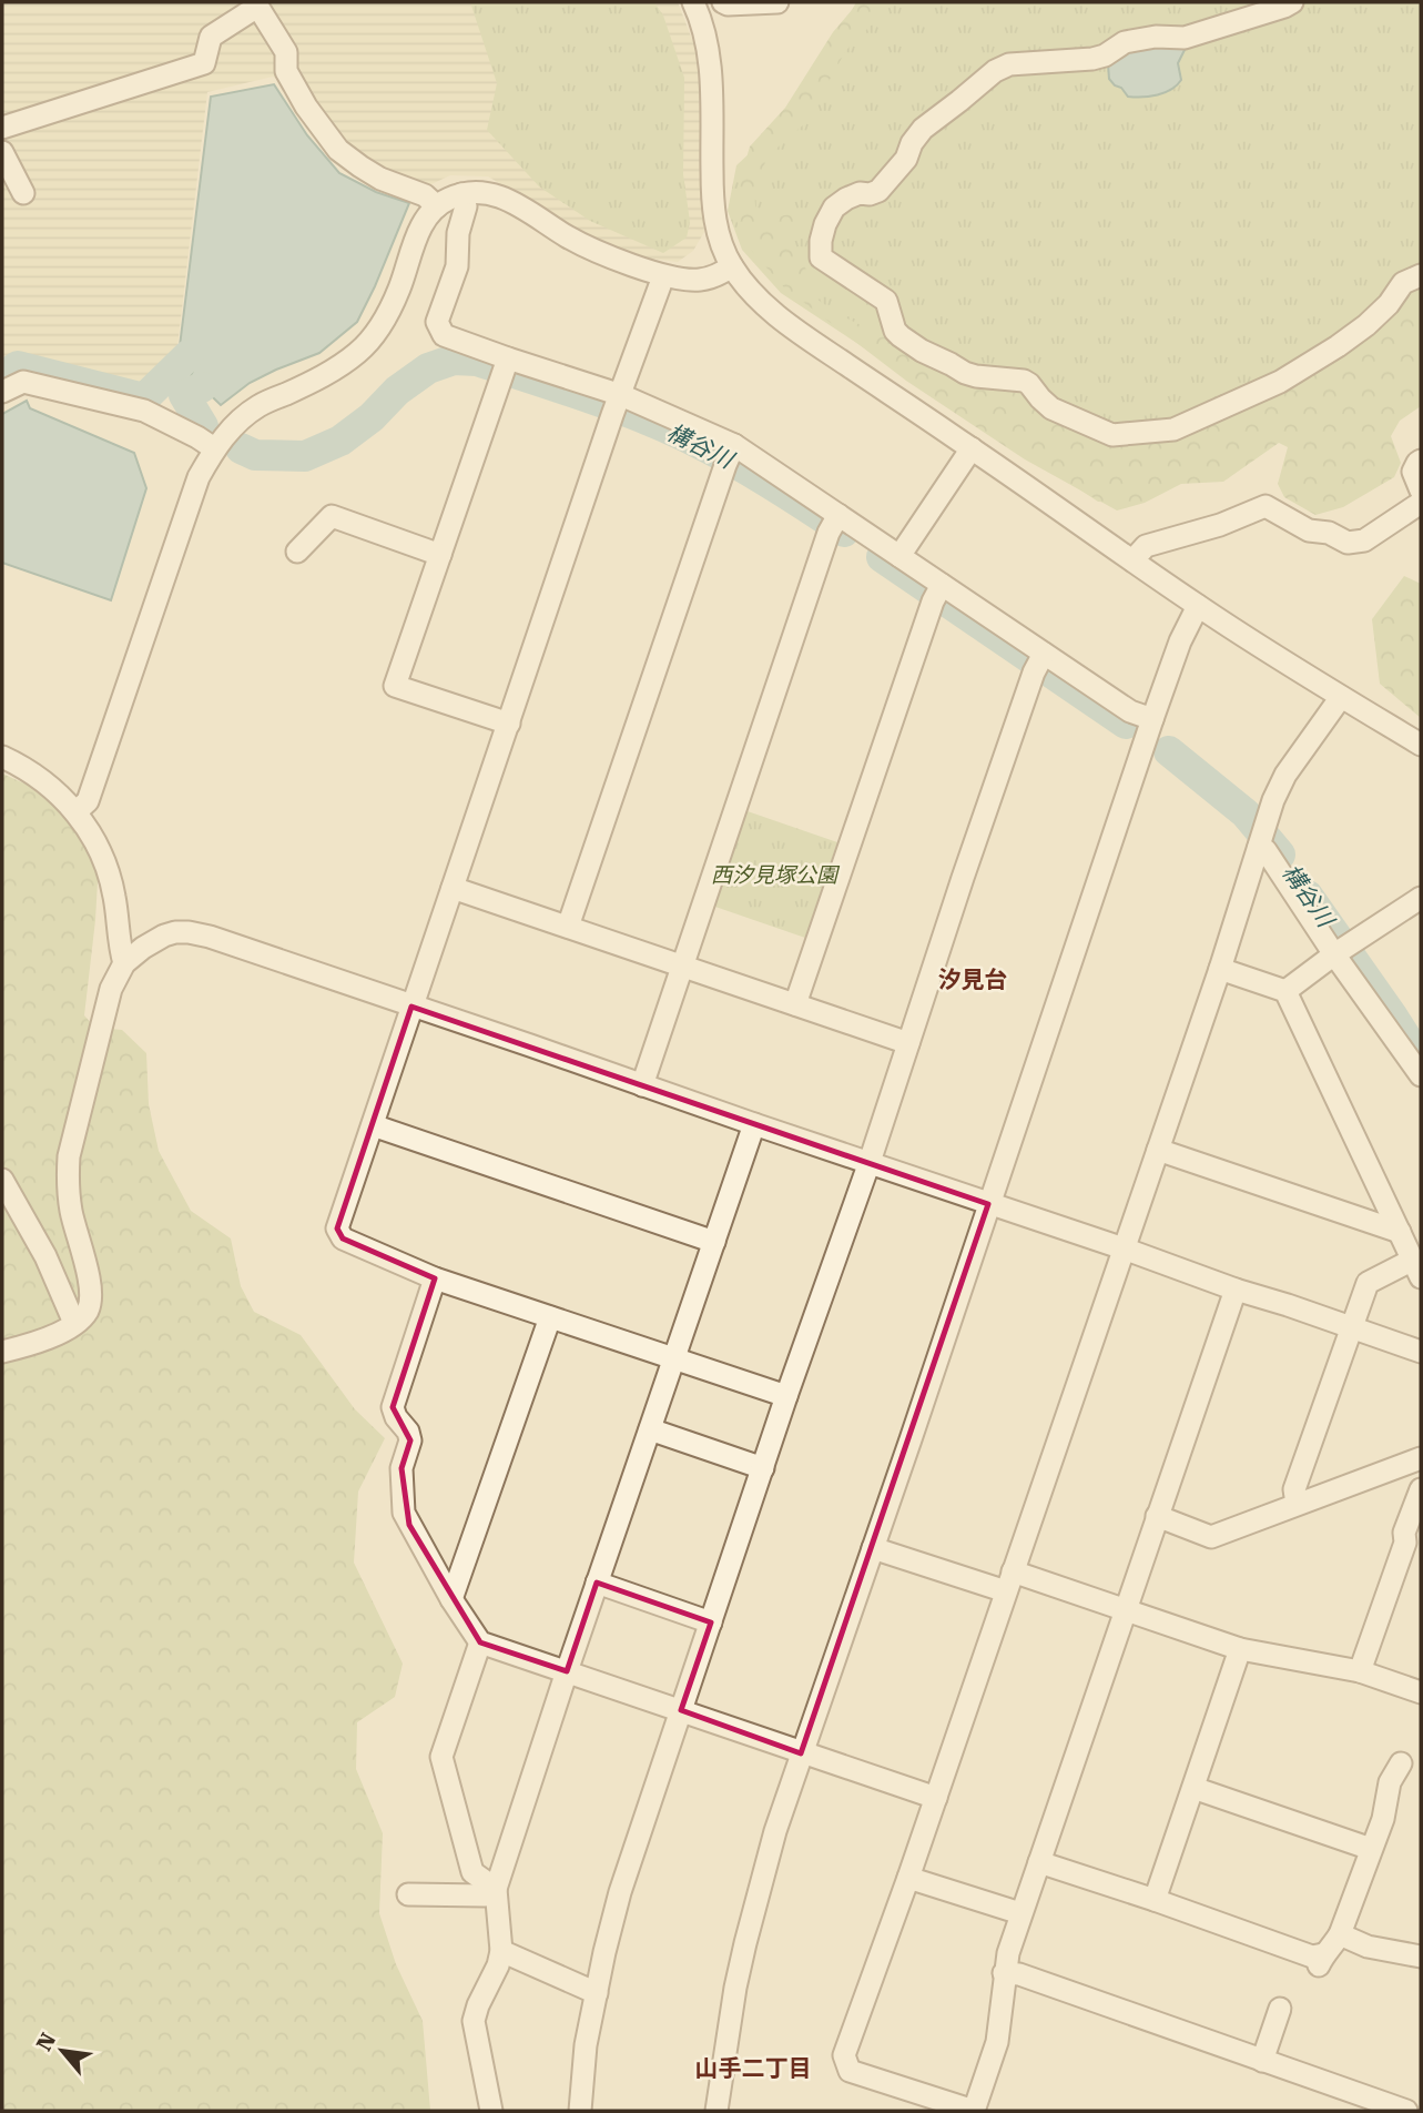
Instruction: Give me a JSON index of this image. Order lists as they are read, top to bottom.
{
  "districts": ["汐見台", "山手二丁目"],
  "water": ["構谷川"],
  "parks": ["西汐見塚公園"],
  "north": "top left"
}
